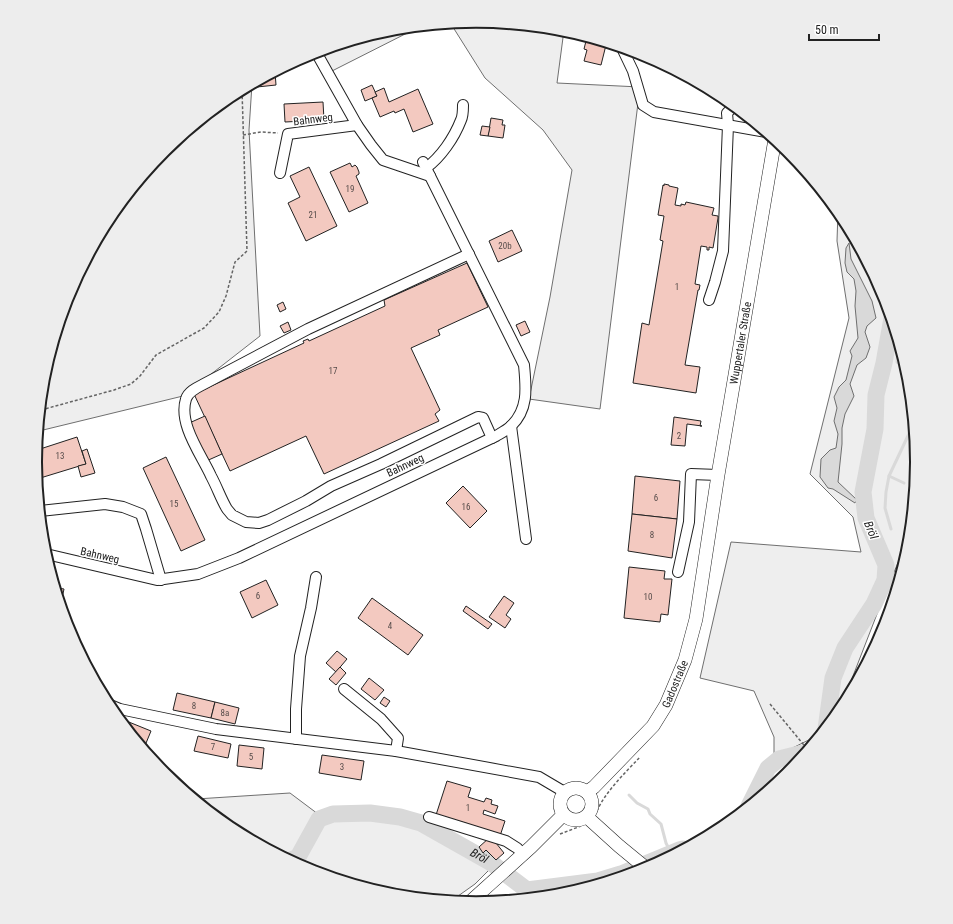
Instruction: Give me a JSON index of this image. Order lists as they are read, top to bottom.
{
  "streets": {
    "main road": ["Wuppertaler Straße", "Gadostraße"],
    "street": ["Bahnweg"]
  },
  "crossings": [
    ["Wuppertaler Straße", "Gadostraße"]
  ],
  "water": ["Bröl"],
  "house_numbers": [
    "19",
    "21",
    "20b",
    "1",
    "17",
    "2",
    "13",
    "6",
    "15",
    "16",
    "8",
    "6",
    "10",
    "4",
    "8",
    "8a",
    "7",
    "5",
    "3",
    "1"
  ],
  "scale_bar": "50 m"
}
